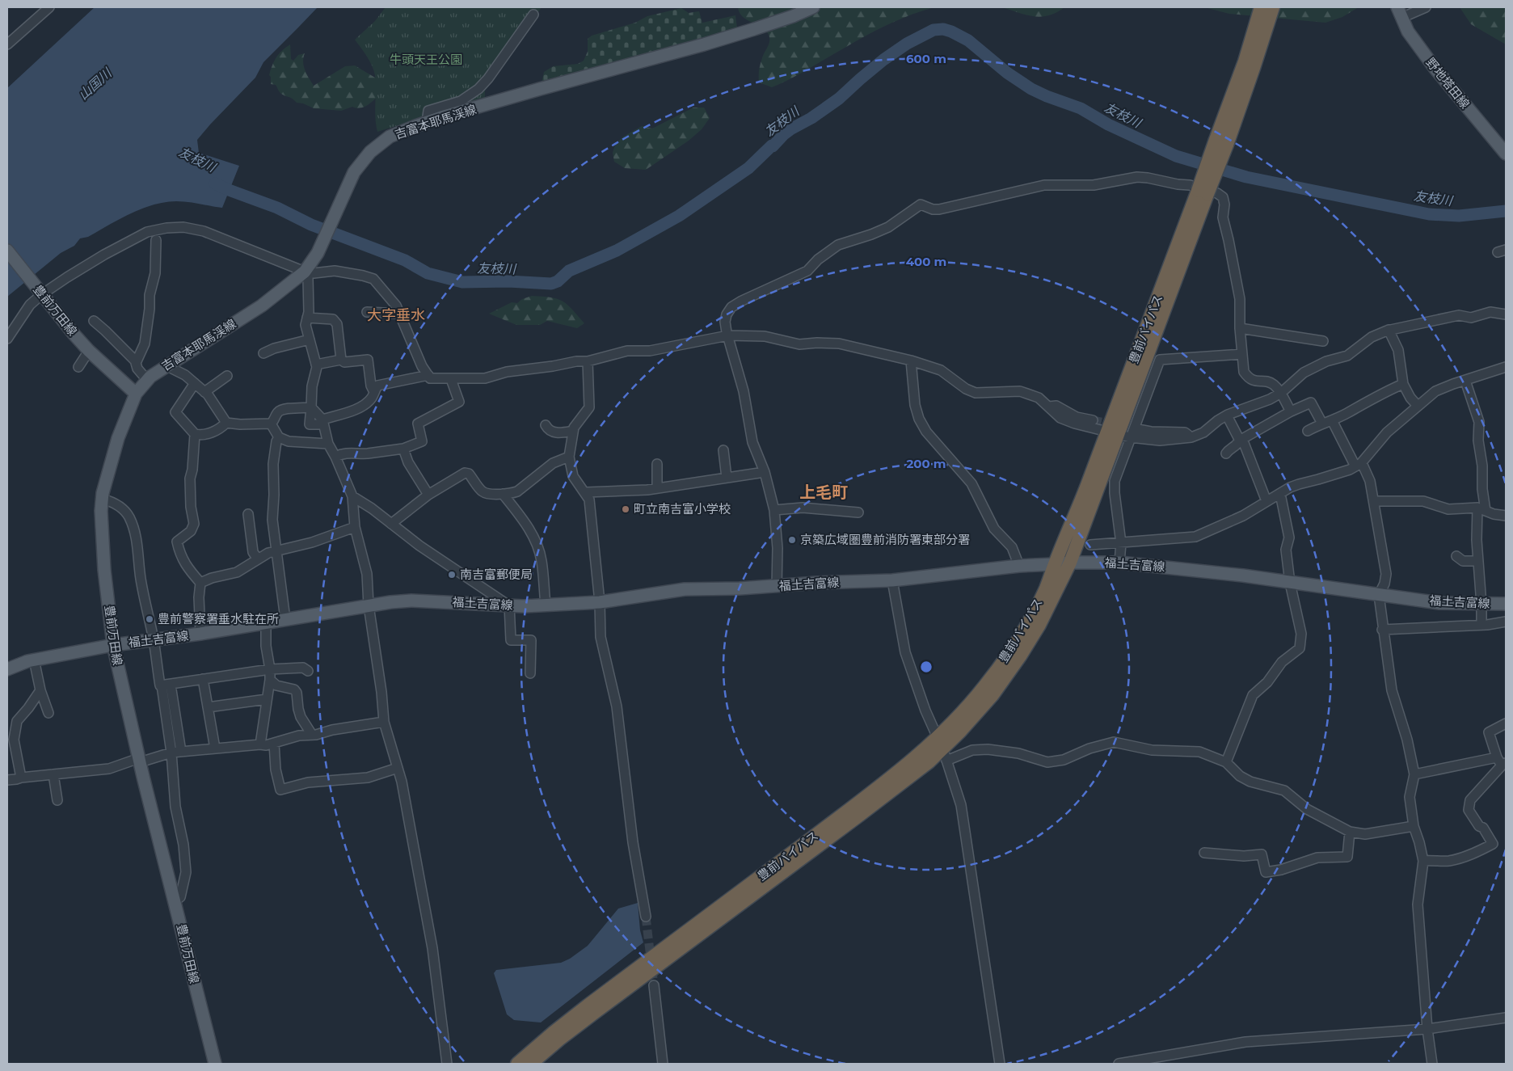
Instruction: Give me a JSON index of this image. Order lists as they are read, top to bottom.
{
  "streets": {
    "highway": ["豊前バイパス"],
    "main road": [
      "野地塔田線",
      "吉富本耶馬渓線",
      "豊前万田線",
      "福土吉富線"
    ]
  },
  "crossings": [
    ["吉富本耶馬渓線", "豊前万田線"],
    ["豊前万田線", "福土吉富線"],
    ["豊前バイパス", "福土吉富線"]
  ],
  "districts": ["大字垂水", "上毛町"],
  "water": ["山国川", "友枝川"],
  "parks": ["牛頭天王公園"],
  "places": [
    "町立南吉富小学校",
    "京築広域圏豊前消防署東部分署",
    "南吉富郵便局",
    "豊前警察署垂水駐在所"
  ],
  "rings": ["600 m", "400 m", "200 m"]
}
